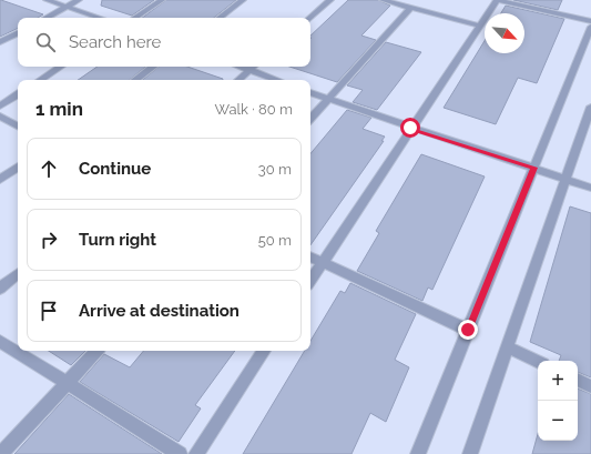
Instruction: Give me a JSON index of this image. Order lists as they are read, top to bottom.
{
  "north": "bottom right",
  "page": {
    "search": "Search here",
    "heading": ["1 min", "Walk · 80 m"],
    "list": [
      ["Continue", "30 m"],
      ["Turn right", "50 m"],
      "Arrive at destination"
    ],
    "map_buttons": ["+", "−"]
  }
}
